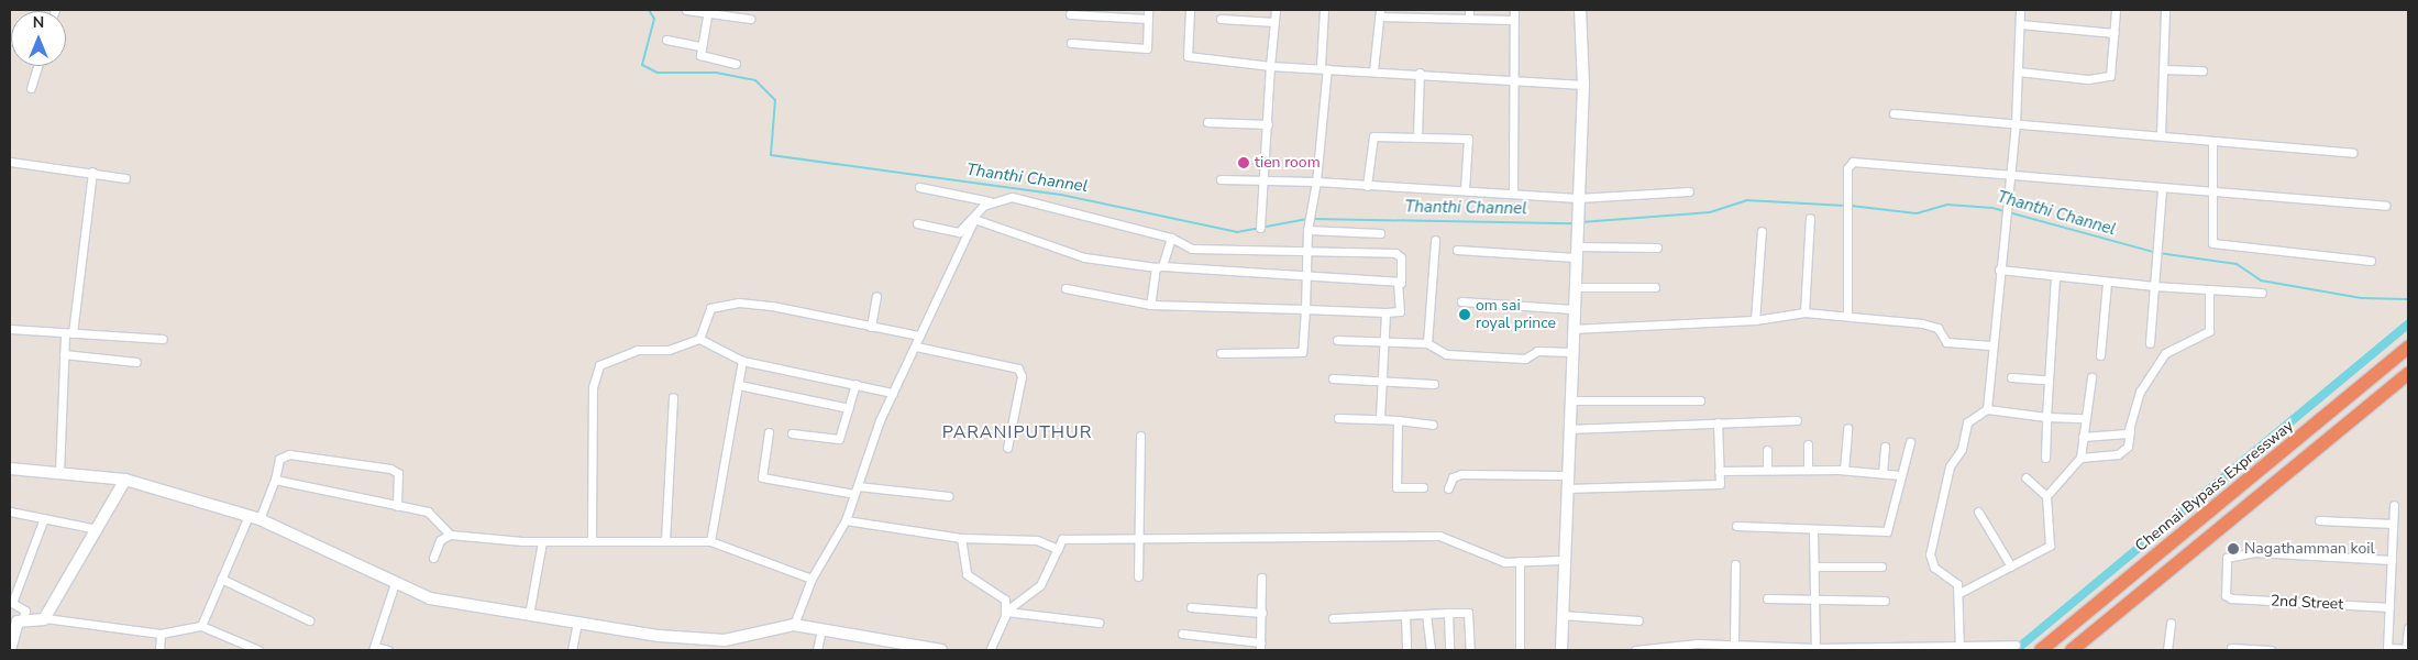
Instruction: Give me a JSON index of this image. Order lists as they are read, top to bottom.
{
  "streets": {
    "highway": ["Chennai Bypass Expressway"],
    "street": ["2nd Street"]
  },
  "districts": ["PARANIPUTHUR"],
  "water": ["Thanthi Channel"],
  "places": ["tien room", "om sai royal prince", "Nagathamman koil"],
  "north": "top"
}
